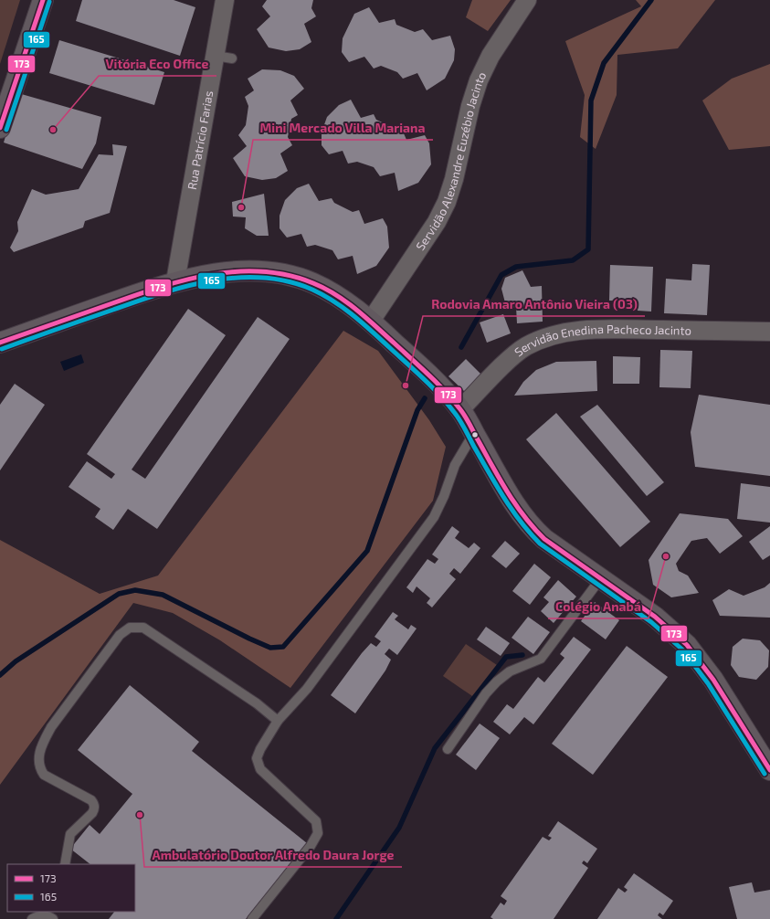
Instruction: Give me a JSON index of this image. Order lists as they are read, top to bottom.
{
  "streets": {
    "street": ["Rua Patrício Farias", "Servidão Alexandre Euzébio Jacinto", "Servidão Enedina Pacheco Jacinto"]
  },
  "places": [
    "Vitória Eco Office",
    "Mini Mercado Villa Mariana",
    "Rodovia Amaro Antônio Vieira (03)",
    "Colégio Anabá",
    "Ambulatório Doutor Alfredo Daura Jorge"
  ],
  "lines": ["transit line 173", "transit line 165"],
  "legend": ["173", "165"]
}
